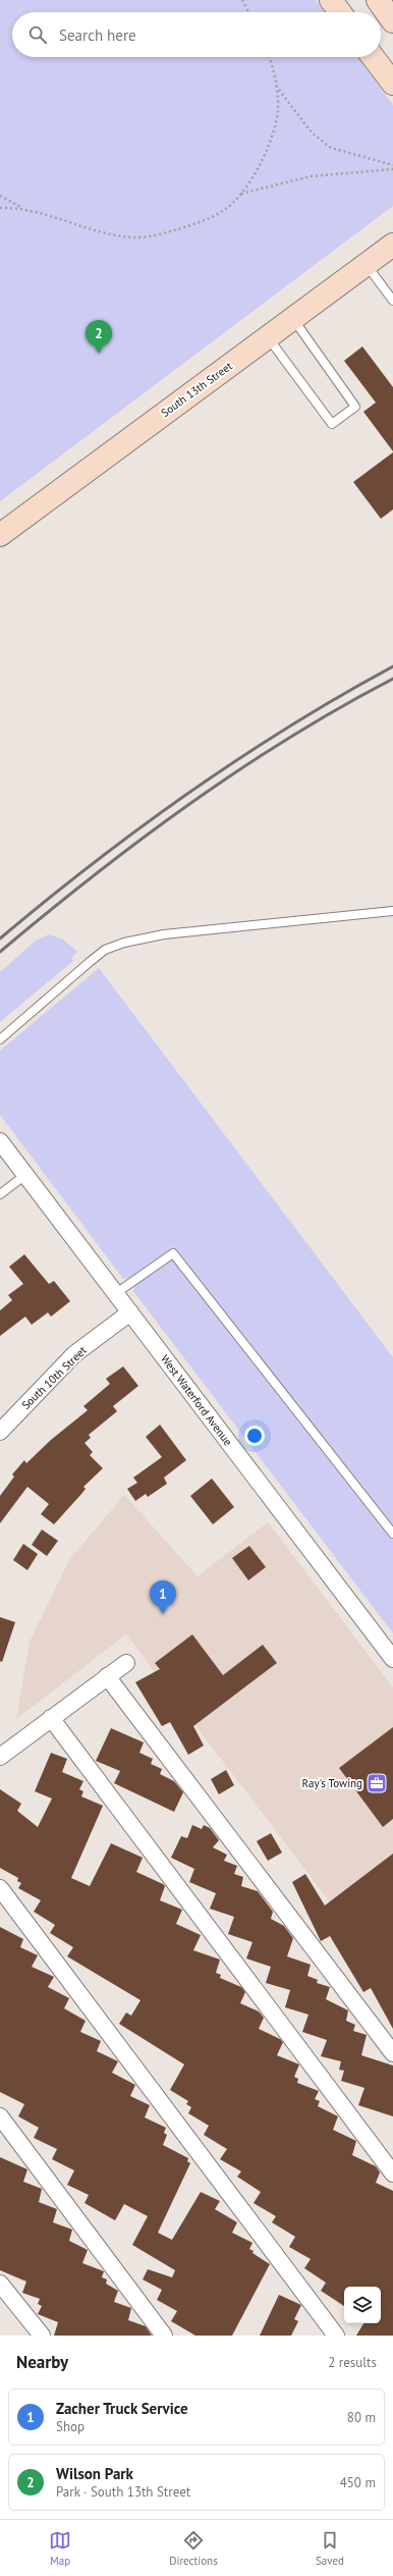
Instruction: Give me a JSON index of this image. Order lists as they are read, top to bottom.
{
  "streets": {
    "street": ["South 13th Street", "South 10th Street", "West Waterford Avenue"]
  },
  "crossings": [
    ["South 10th Street", "West Waterford Avenue"]
  ],
  "places": {
    "office": ["Ray's Towing"]
  },
  "page": {
    "search": "Search here",
    "pins": ["2", "1"],
    "heading": ["Nearby", "2 results"],
    "list": [
      {
        "mark": "1",
        "name": "Zacher Truck Service",
        "note": "Shop",
        "value": "80 m"
      },
      {
        "mark": "2",
        "name": "Wilson Park",
        "note": "Park · South 13th Street",
        "value": "450 m"
      }
    ],
    "nav": ["Map", "Directions", "Saved"]
  }
}
